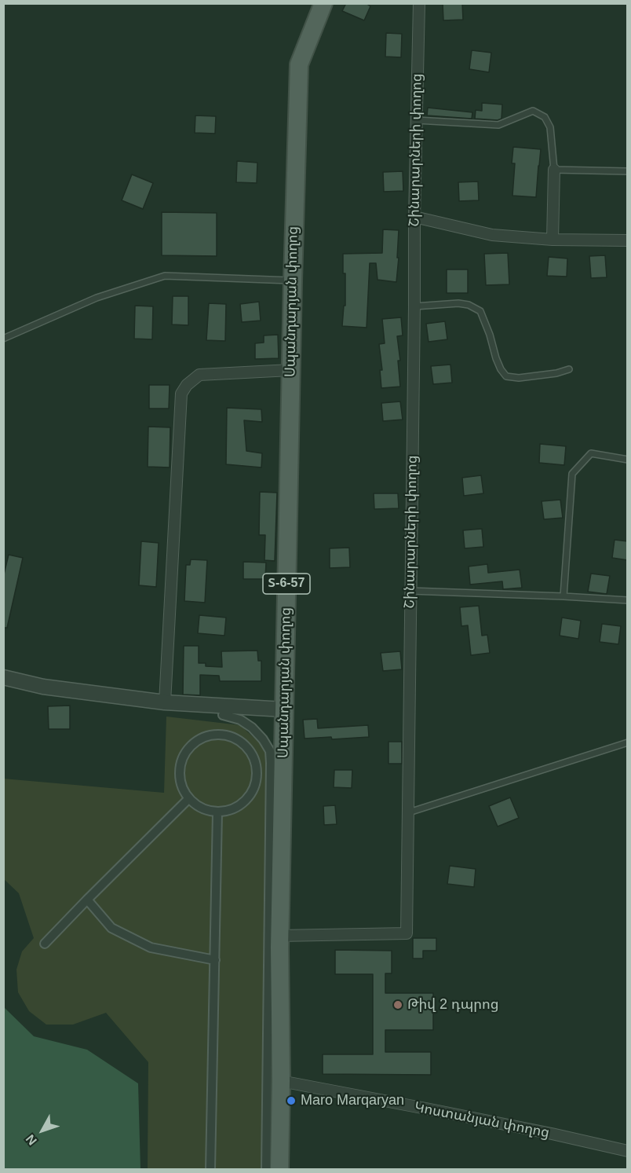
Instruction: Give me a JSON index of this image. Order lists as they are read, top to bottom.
{
  "streets": {
    "main road": ["Սպանդարյան փողոց", "Տ-6-57"],
    "street": ["Շինարարների փողոց", "Կոստանյան փողոց"]
  },
  "crossings": [
    ["Շինարարների փողոց", "Սպանդարյան փողոց"],
    ["Սպանդարյան փողոց", "Կոստանյան փողոց"]
  ],
  "places": ["Թիվ 2 դպրոց", "Maro Marqaryan"],
  "north": "bottom left"
}
